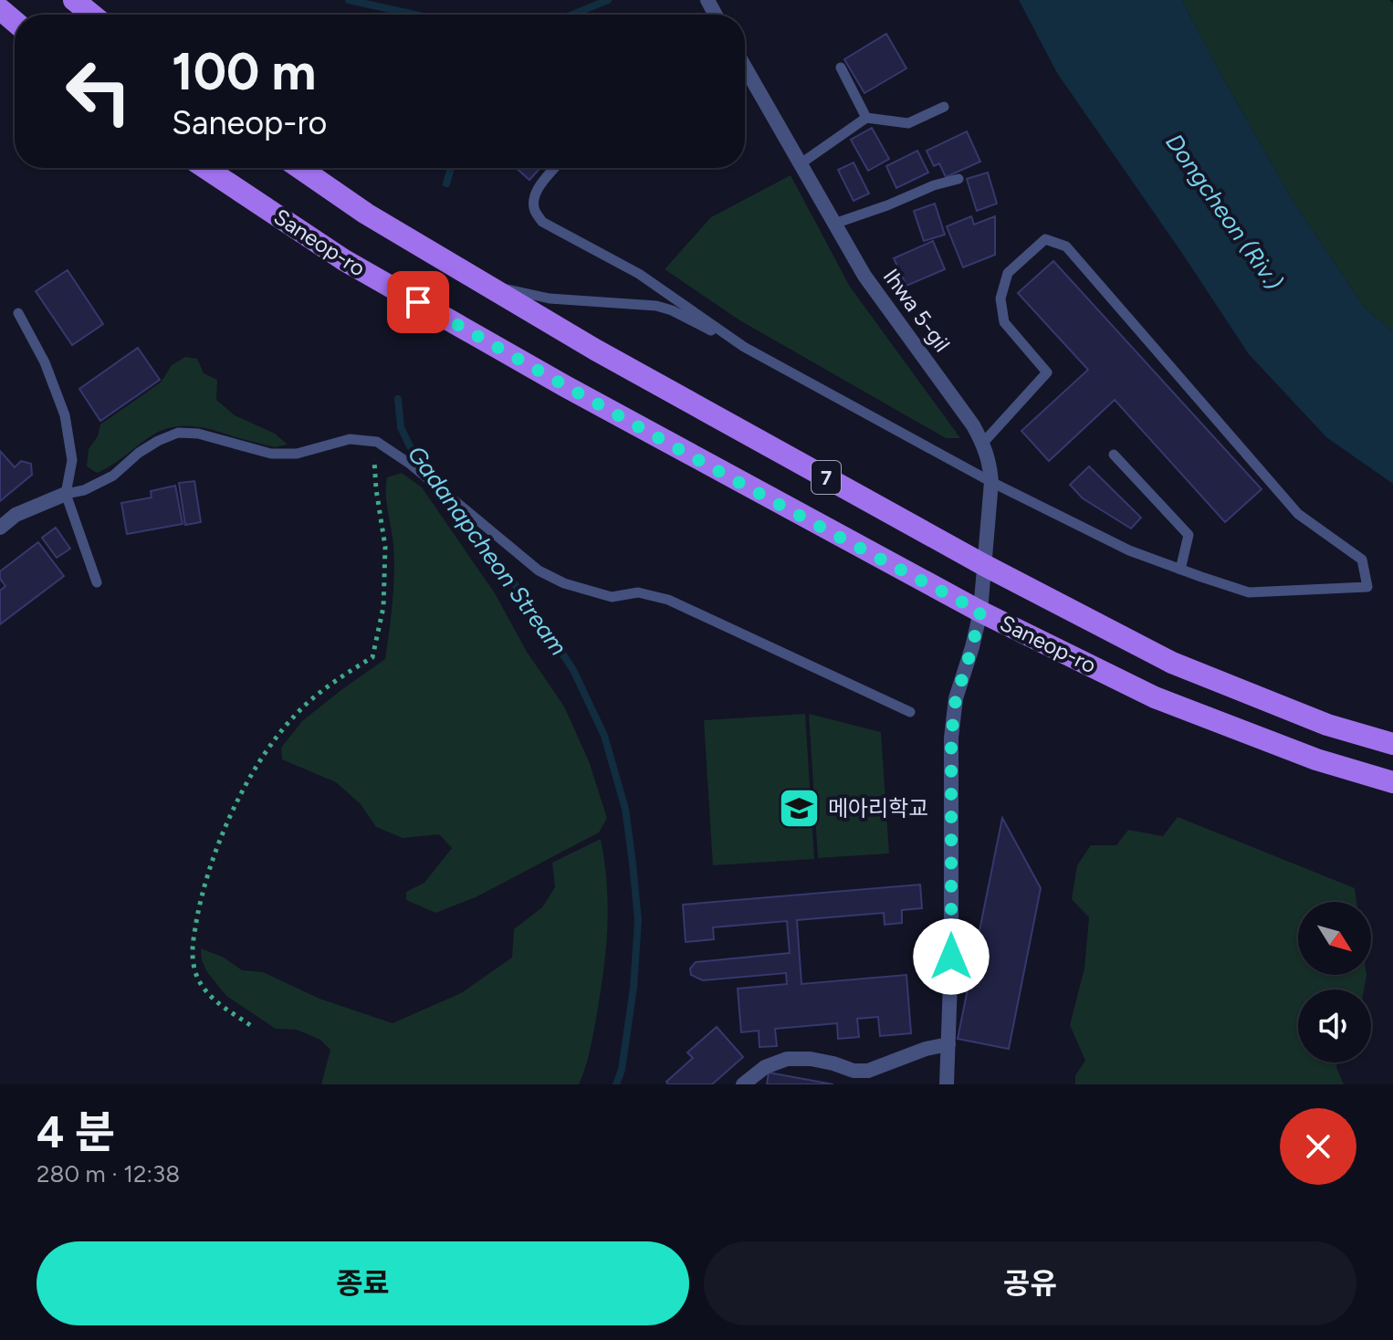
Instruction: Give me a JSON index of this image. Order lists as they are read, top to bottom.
{
  "streets": {
    "main road": ["Saneop-ro", "7"],
    "street": ["Ihwa 5-gil"]
  },
  "crossings": [
    ["Saneop-ro", "Ihwa 5-gil"]
  ],
  "water": ["Dongcheon (Riv.)", "Gadanapcheon Stream"],
  "places": {
    "school or university": ["메아리학교"]
  },
  "north": "bottom right",
  "page": {
    "turn": ["100 m", "Saneop-ro"],
    "heading": ["4 분", "280 m · 12:38"],
    "buttons": ["종료", "공유"]
  }
}
